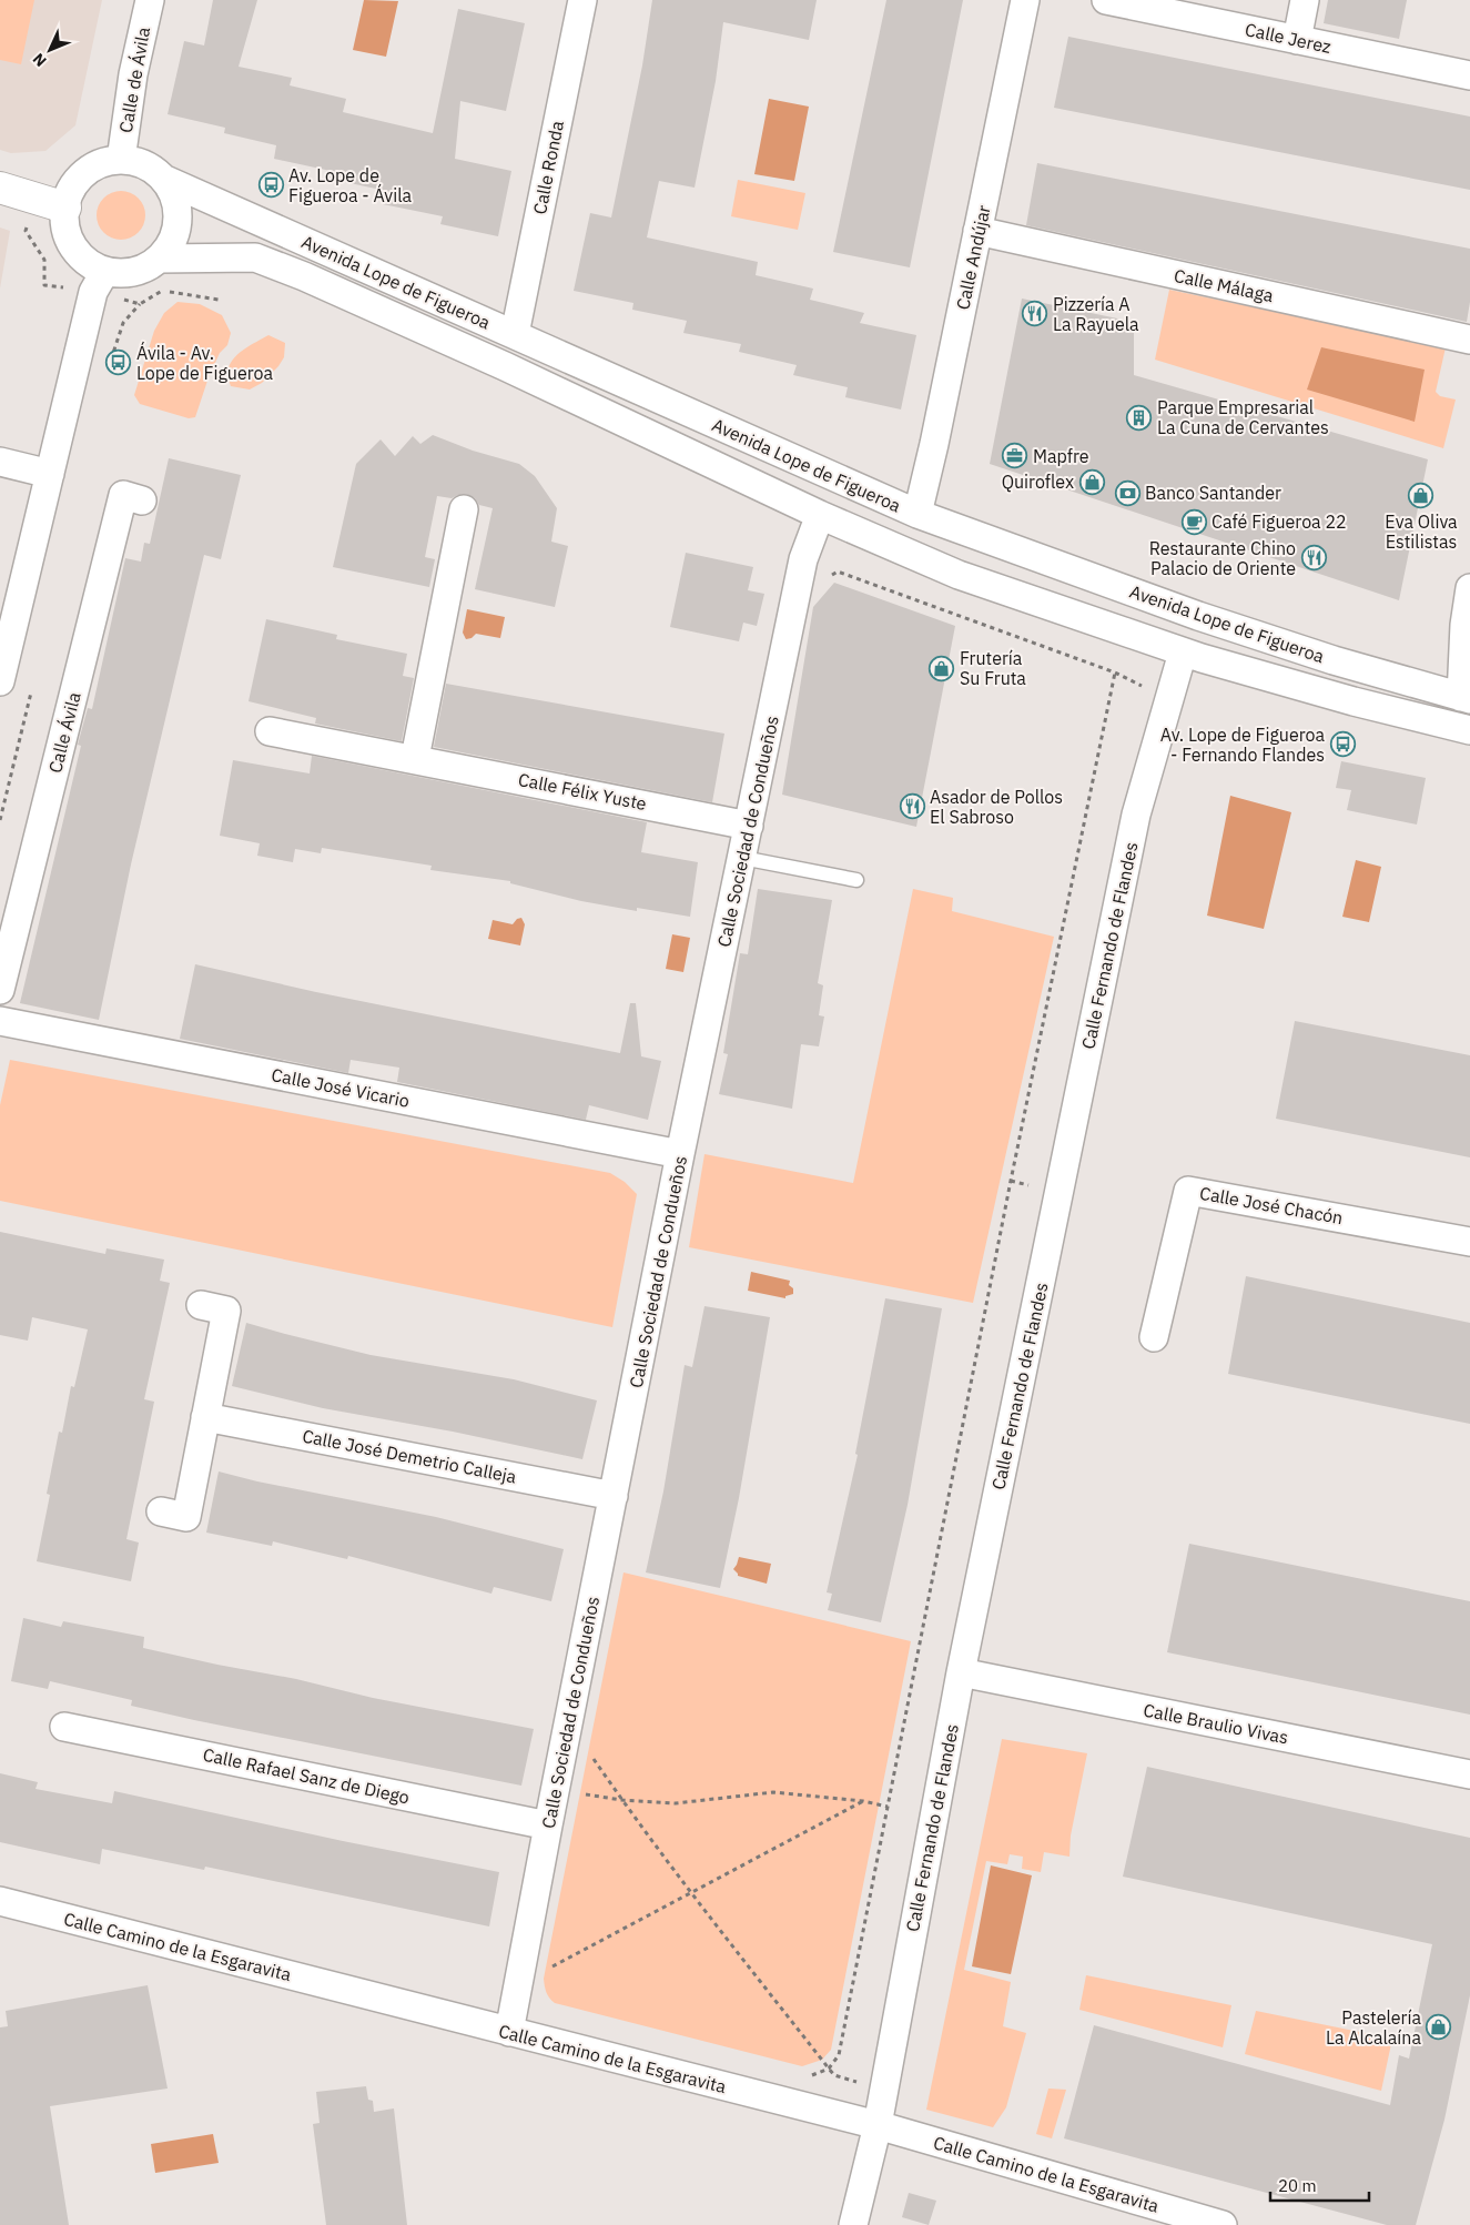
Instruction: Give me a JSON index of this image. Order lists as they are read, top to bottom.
{
  "streets": {
    "street": [
      "Calle Jerez",
      "Calle de Ávila",
      "Calle Ronda",
      "Calle Andújar",
      "Avenida Lope de Figueroa",
      "Calle Málaga",
      "Calle Ávila",
      "Calle Félix Yuste",
      "Calle Sociedad de Condueños",
      "Calle Fernando de Flandes",
      "Calle José Vicario",
      "Calle José Chacón",
      "Calle José Demetrio Calleja",
      "Calle Braulio Vivas",
      "Calle Rafael Sanz de Diego",
      "Calle Camino de la Esgaravita"
    ]
  },
  "crossings": [
    ["Calle de Ávila", "Avenida Lope de Figueroa"],
    ["Calle Ronda", "Avenida Lope de Figueroa"],
    ["Calle Andújar", "Avenida Lope de Figueroa"],
    ["Calle Andújar", "Calle Málaga"],
    ["Avenida Lope de Figueroa", "Calle Sociedad de Condueños"],
    ["Avenida Lope de Figueroa", "Calle Fernando de Flandes"],
    ["Calle Félix Yuste", "Calle Sociedad de Condueños"],
    ["Calle Sociedad de Condueños", "Calle José Vicario"],
    ["Calle Sociedad de Condueños", "Calle José Demetrio Calleja"],
    ["Calle Sociedad de Condueños", "Calle Rafael Sanz de Diego"],
    ["Calle Sociedad de Condueños", "Calle Camino de la Esgaravita"],
    ["Calle Fernando de Flandes", "Calle Braulio Vivas"],
    ["Calle Fernando de Flandes", "Calle Camino de la Esgaravita"]
  ],
  "places": {
    "bus stop": ["Av. Lope de Figueroa - Ávila", "Ávila - Av. Lope de Figueroa", "Av. Lope de Figueroa - Fernando Flandes"],
    "restaurant": ["Pizzería A La Rayuela", "Restaurante Chino Palacio de Oriente", "Asador de Pollos El Sabroso"],
    "building": ["Parque Empresarial La Cuna de Cervantes"],
    "office": ["Mapfre"],
    "shop": [
      "Quiroflex",
      "Eva Oliva Estilistas",
      "Frutería Su Fruta",
      "Pastelería La Alcalaína"
    ],
    "bank": ["Banco Santander"],
    "cafe": ["Café Figueroa 22"]
  },
  "scale_bar": "20 m",
  "north": "bottom left"
}
